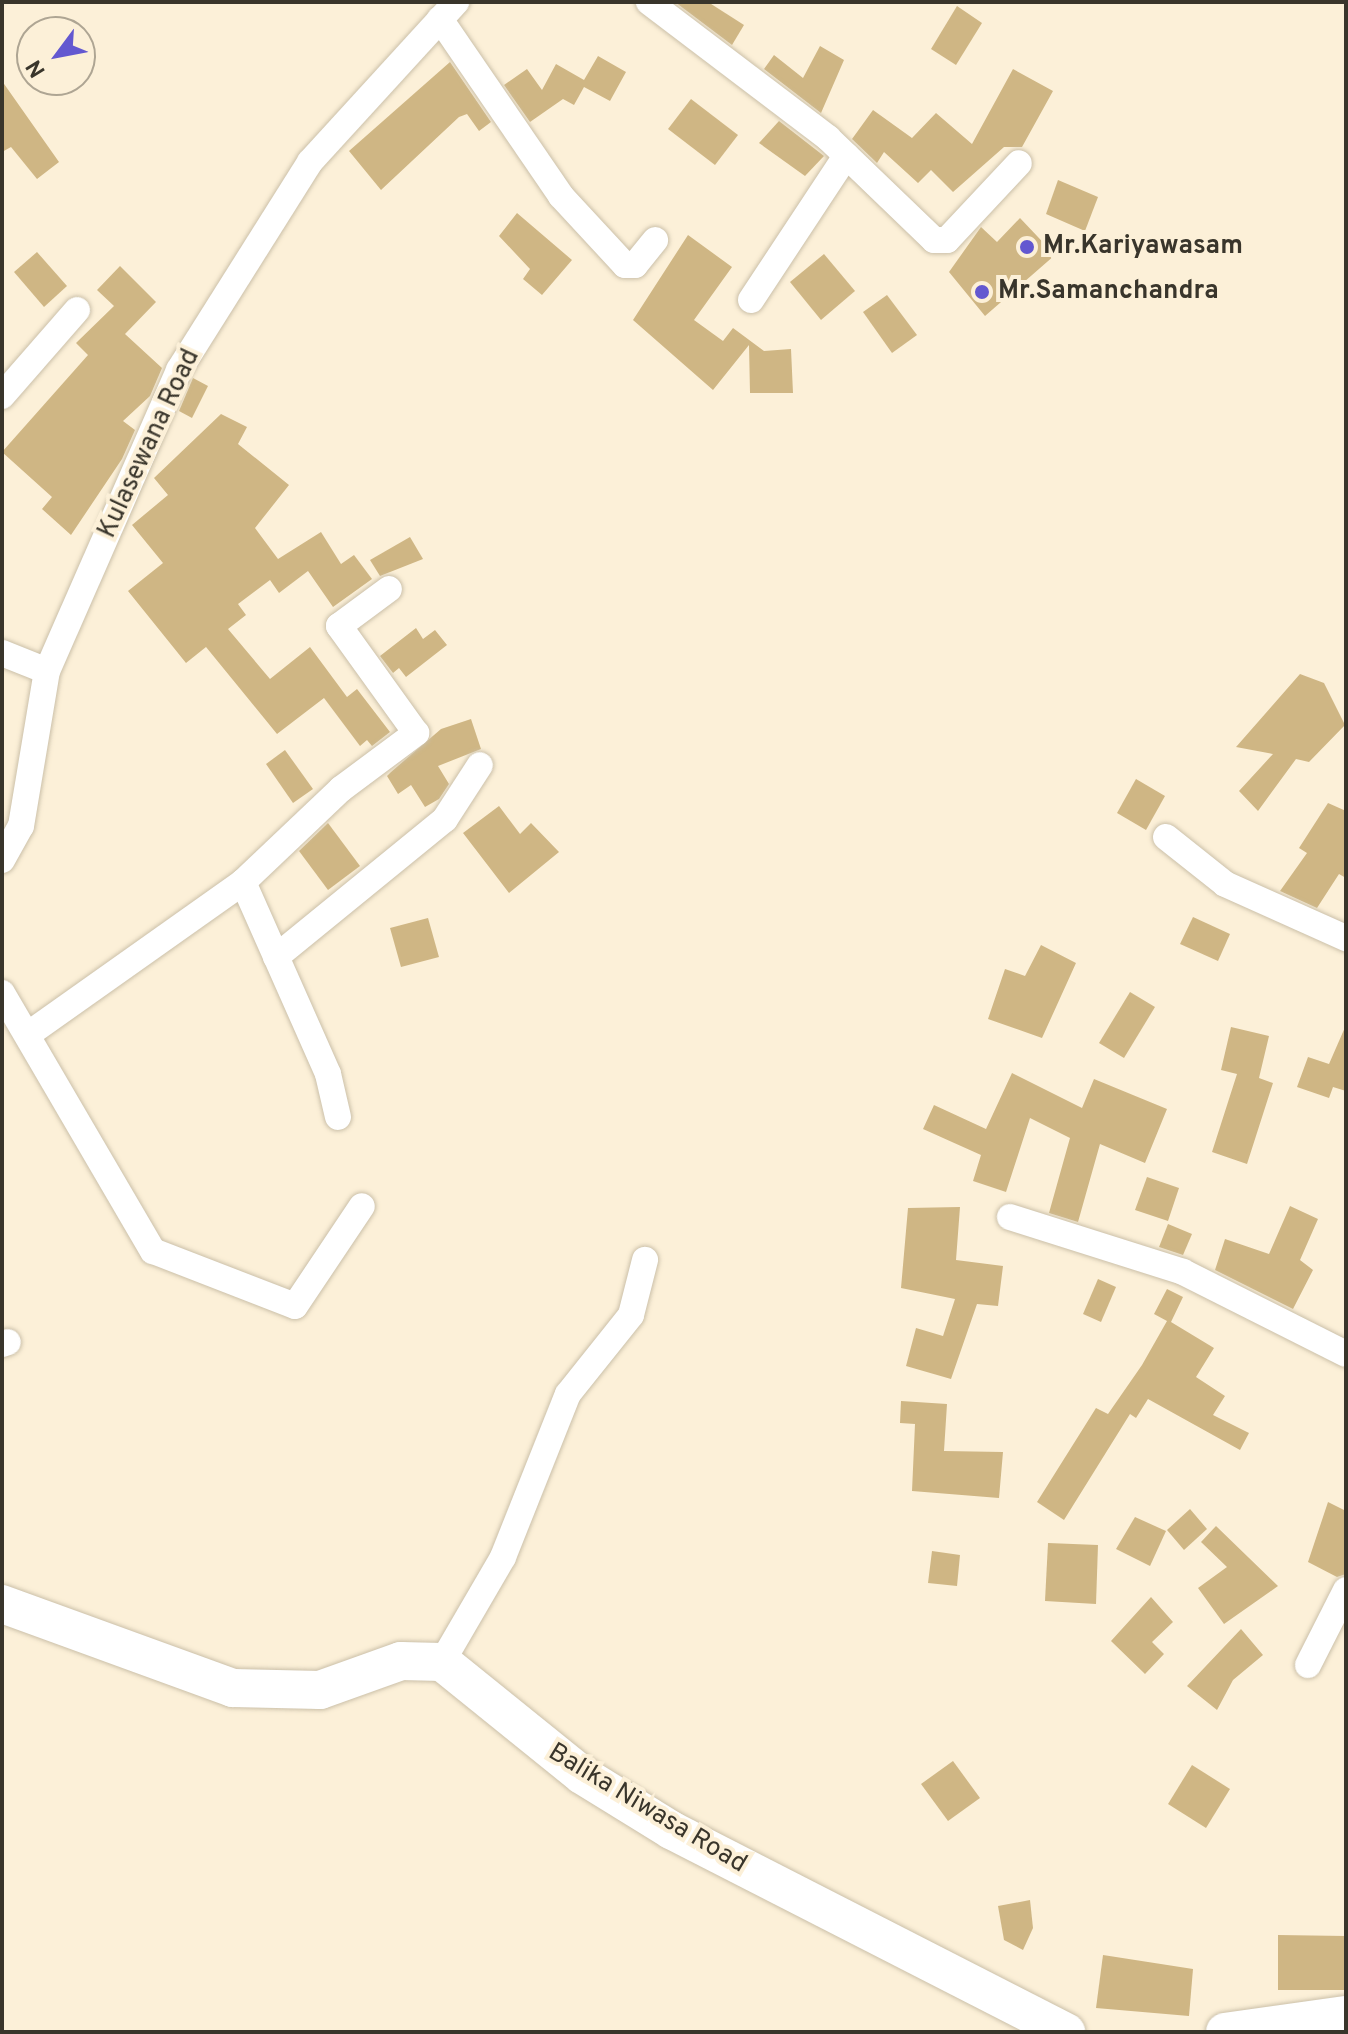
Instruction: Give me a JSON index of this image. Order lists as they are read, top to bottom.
{
  "streets": {
    "street": ["Kulasewana Road", "Balika Niwasa Road"]
  },
  "places": ["Mr.Kariyawasam", "Mr.Samanchandra"],
  "north": "bottom left"
}
